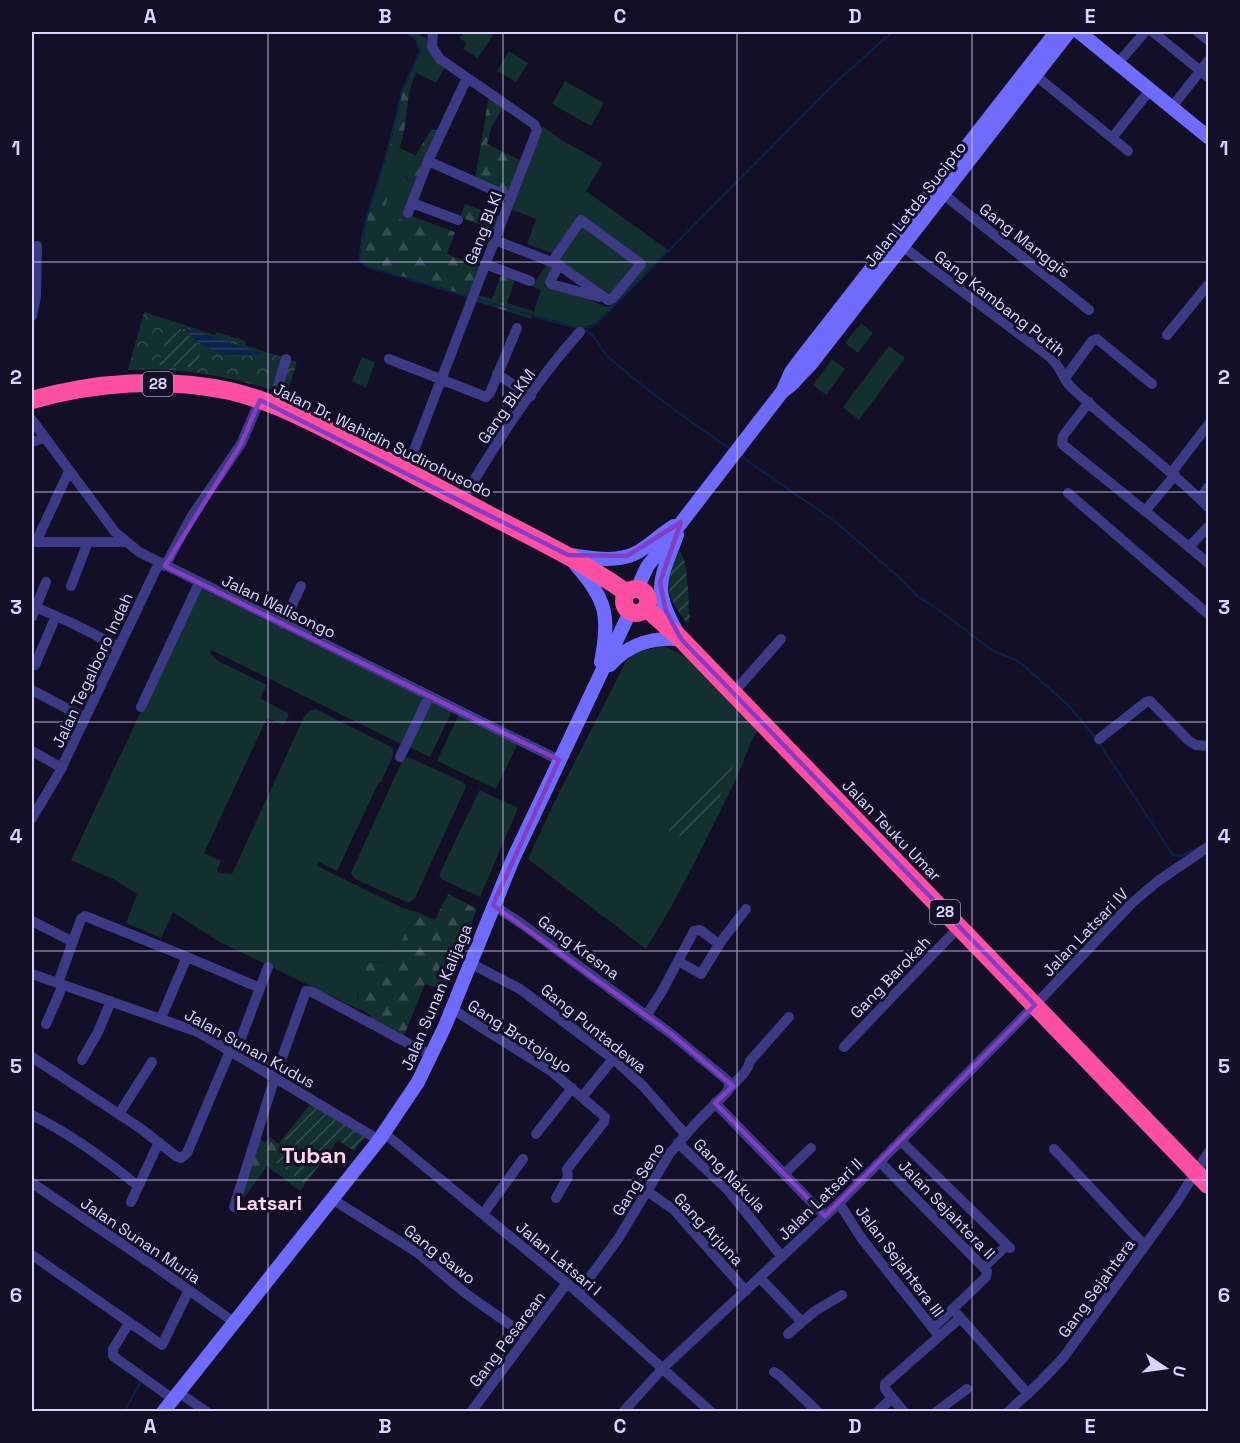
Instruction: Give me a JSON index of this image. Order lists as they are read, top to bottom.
{
  "streets": {
    "highway": ["28", "Jalan Dr. Wahidin Sudirohusodo", "Jalan Teuku Umar"],
    "main road": ["Jalan Letda Sucipto", "Jalan Sunan Kalijaga"],
    "street": [
      "Gang BLKI",
      "Gang Manggis",
      "Gang Kambang Putih",
      "Gang BLKM",
      "Jalan Walisongo",
      "Jalan Tegalboro Indah",
      "Jalan Latsari IV",
      "Gang Kresna",
      "Gang Barokah",
      "Gang Puntadewa",
      "Gang Brotojoyo",
      "Jalan Sunan Kudus",
      "Gang Nakula",
      "Gang Seno",
      "Jalan Latsari II",
      "Jalan Sejahtera II",
      "Gang Arjuna",
      "Jalan Sunan Muria",
      "Gang Sawo",
      "Jalan Latsari I",
      "Jalan Sejahtera III",
      "Gang Sejahtera",
      "Gang Pesarean"
    ]
  },
  "crossings": [
    ["Jalan Letda Sucipto", "Gang Manggis"],
    ["Jalan Letda Sucipto", "Gang Kambang Putih"],
    ["Jalan Letda Sucipto", "Jalan Dr. Wahidin Sudirohusodo"],
    ["Gang BLKI", "Jalan Dr. Wahidin Sudirohusodo"],
    ["Gang BLKM", "Jalan Dr. Wahidin Sudirohusodo"],
    ["Jalan Dr. Wahidin Sudirohusodo", "Jalan Tegalboro Indah"],
    ["Jalan Walisongo", "Jalan Tegalboro Indah"],
    ["Jalan Walisongo", "Jalan Sunan Kalijaga"],
    ["Jalan Teuku Umar", "Jalan Latsari IV"],
    ["Jalan Teuku Umar", "Gang Barokah"],
    ["Jalan Teuku Umar", "Jalan Sunan Kalijaga"],
    ["Jalan Teuku Umar", "Jalan Latsari II"],
    ["Jalan Teuku Umar", "Gang Sejahtera"],
    ["Jalan Latsari IV", "Jalan Latsari II"],
    ["Gang Kresna", "Jalan Sunan Kalijaga"],
    ["Gang Kresna", "Gang Seno"],
    ["Jalan Sunan Kalijaga", "Gang Puntadewa"],
    ["Jalan Sunan Kalijaga", "Gang Brotojoyo"],
    ["Jalan Sunan Kalijaga", "Jalan Sunan Kudus"],
    ["Jalan Sunan Kalijaga", "Jalan Sunan Muria"],
    ["Jalan Sunan Kalijaga", "Gang Sawo"],
    ["Jalan Sunan Kalijaga", "Jalan Latsari I"],
    ["Gang Puntadewa", "Gang Nakula"],
    ["Gang Puntadewa", "Gang Seno"],
    ["Jalan Sunan Kudus", "Jalan Latsari I"],
    ["Gang Nakula", "Gang Seno"],
    ["Gang Nakula", "Jalan Latsari II"],
    ["Gang Seno", "Gang Arjuna"],
    ["Gang Seno", "Jalan Latsari I"],
    ["Jalan Latsari II", "Jalan Sejahtera II"],
    ["Jalan Latsari II", "Gang Arjuna"],
    ["Jalan Latsari II", "Jalan Latsari I"],
    ["Jalan Latsari II", "Jalan Sejahtera III"],
    ["Jalan Sejahtera II", "Jalan Sejahtera III"],
    ["Gang Sawo", "Gang Pesarean"],
    ["Jalan Latsari I", "Gang Pesarean"]
  ],
  "districts": ["Tuban", "Latsari"],
  "north": "right",
  "grid": {
    "columns": [
      "A",
      "B",
      "C",
      "D",
      "E"
    ],
    "rows": [
      "1",
      "2",
      "3",
      "4",
      "5",
      "6"
    ]
  }
}
